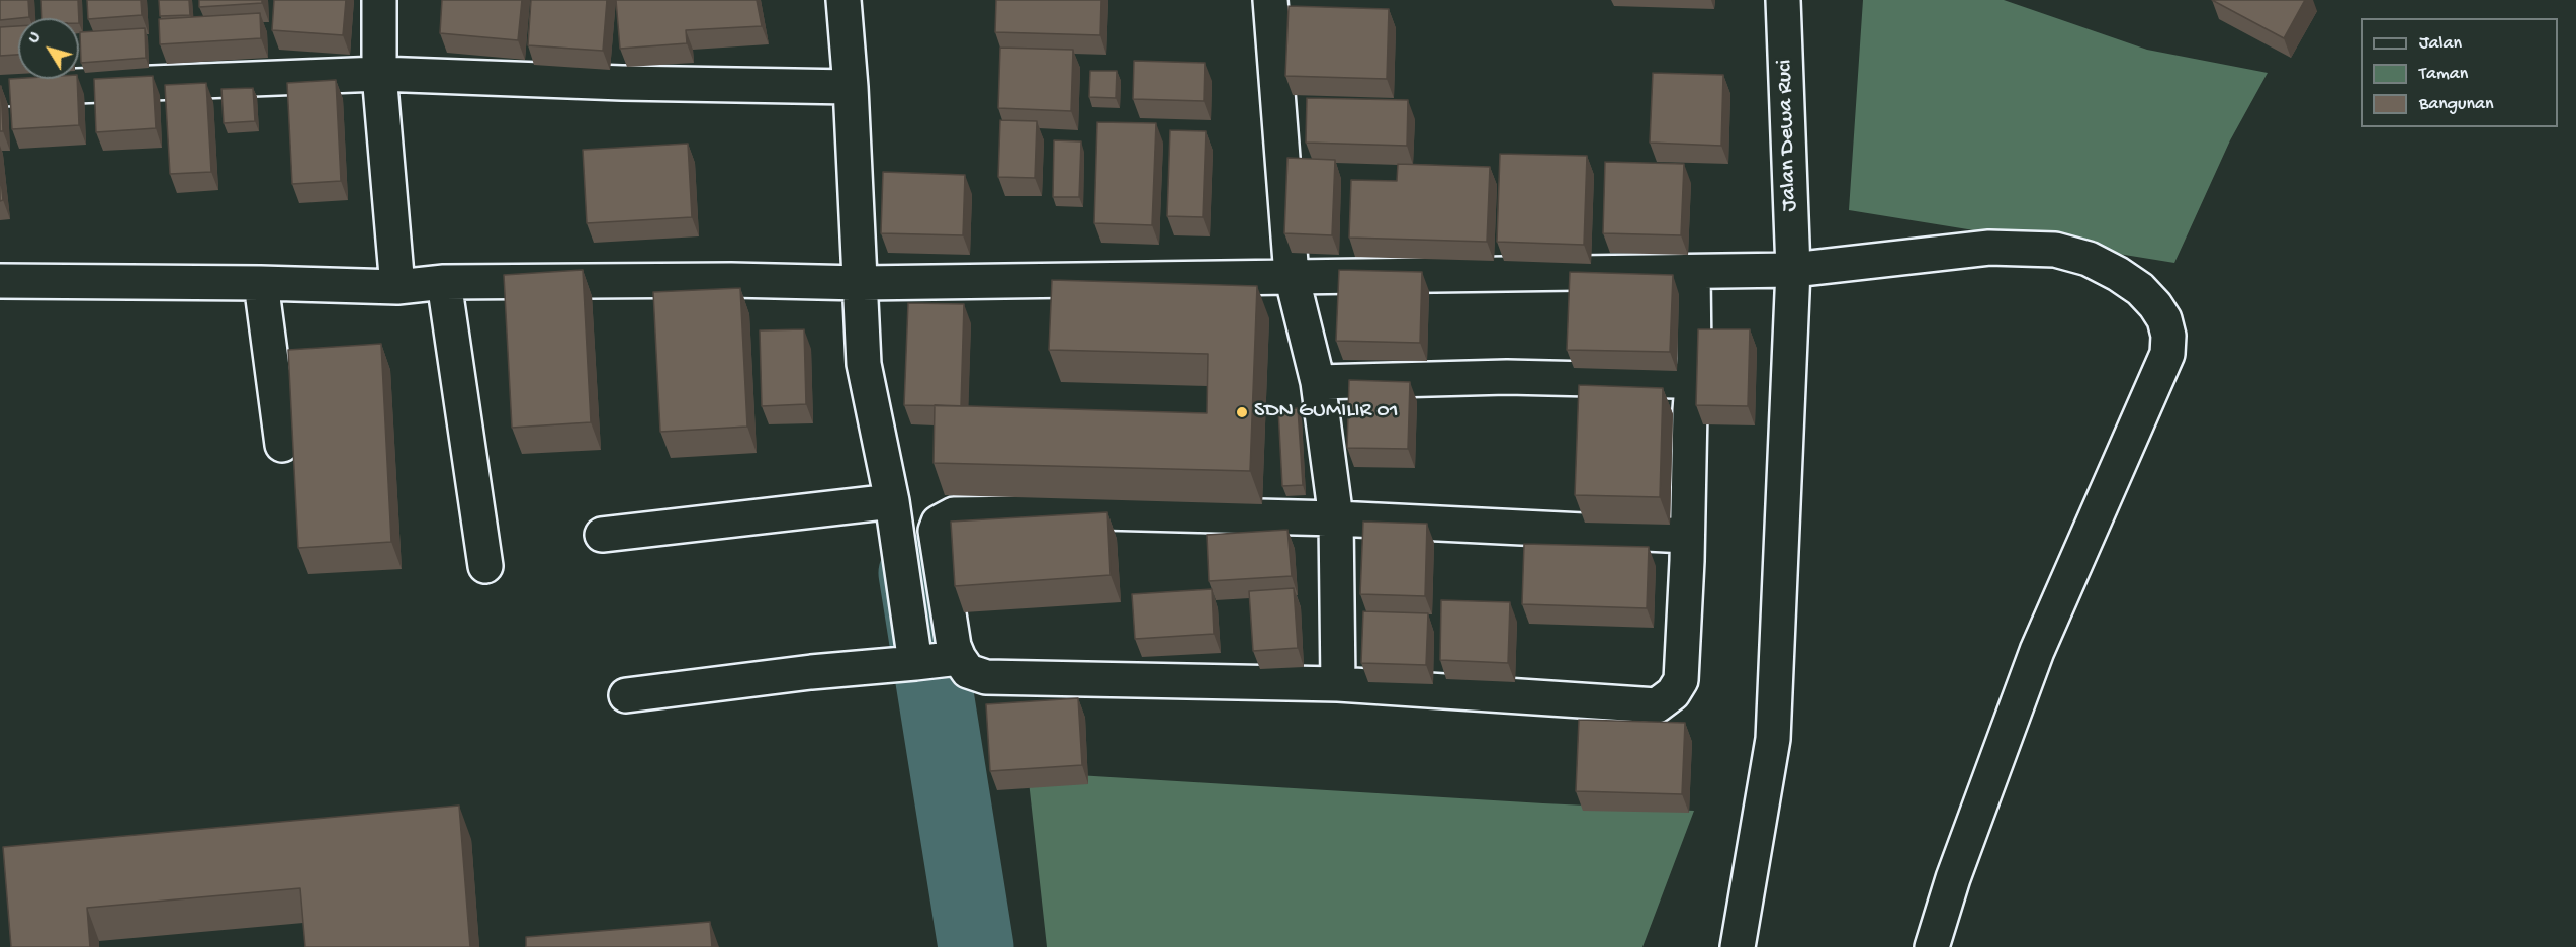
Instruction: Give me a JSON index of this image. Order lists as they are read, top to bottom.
{
  "streets": {
    "street": ["Jalan Dewa Ruci"]
  },
  "places": ["SDN GUMILIR 01"],
  "legend": ["Jalan", "Taman", "Bangunan"],
  "north": "top left"
}
